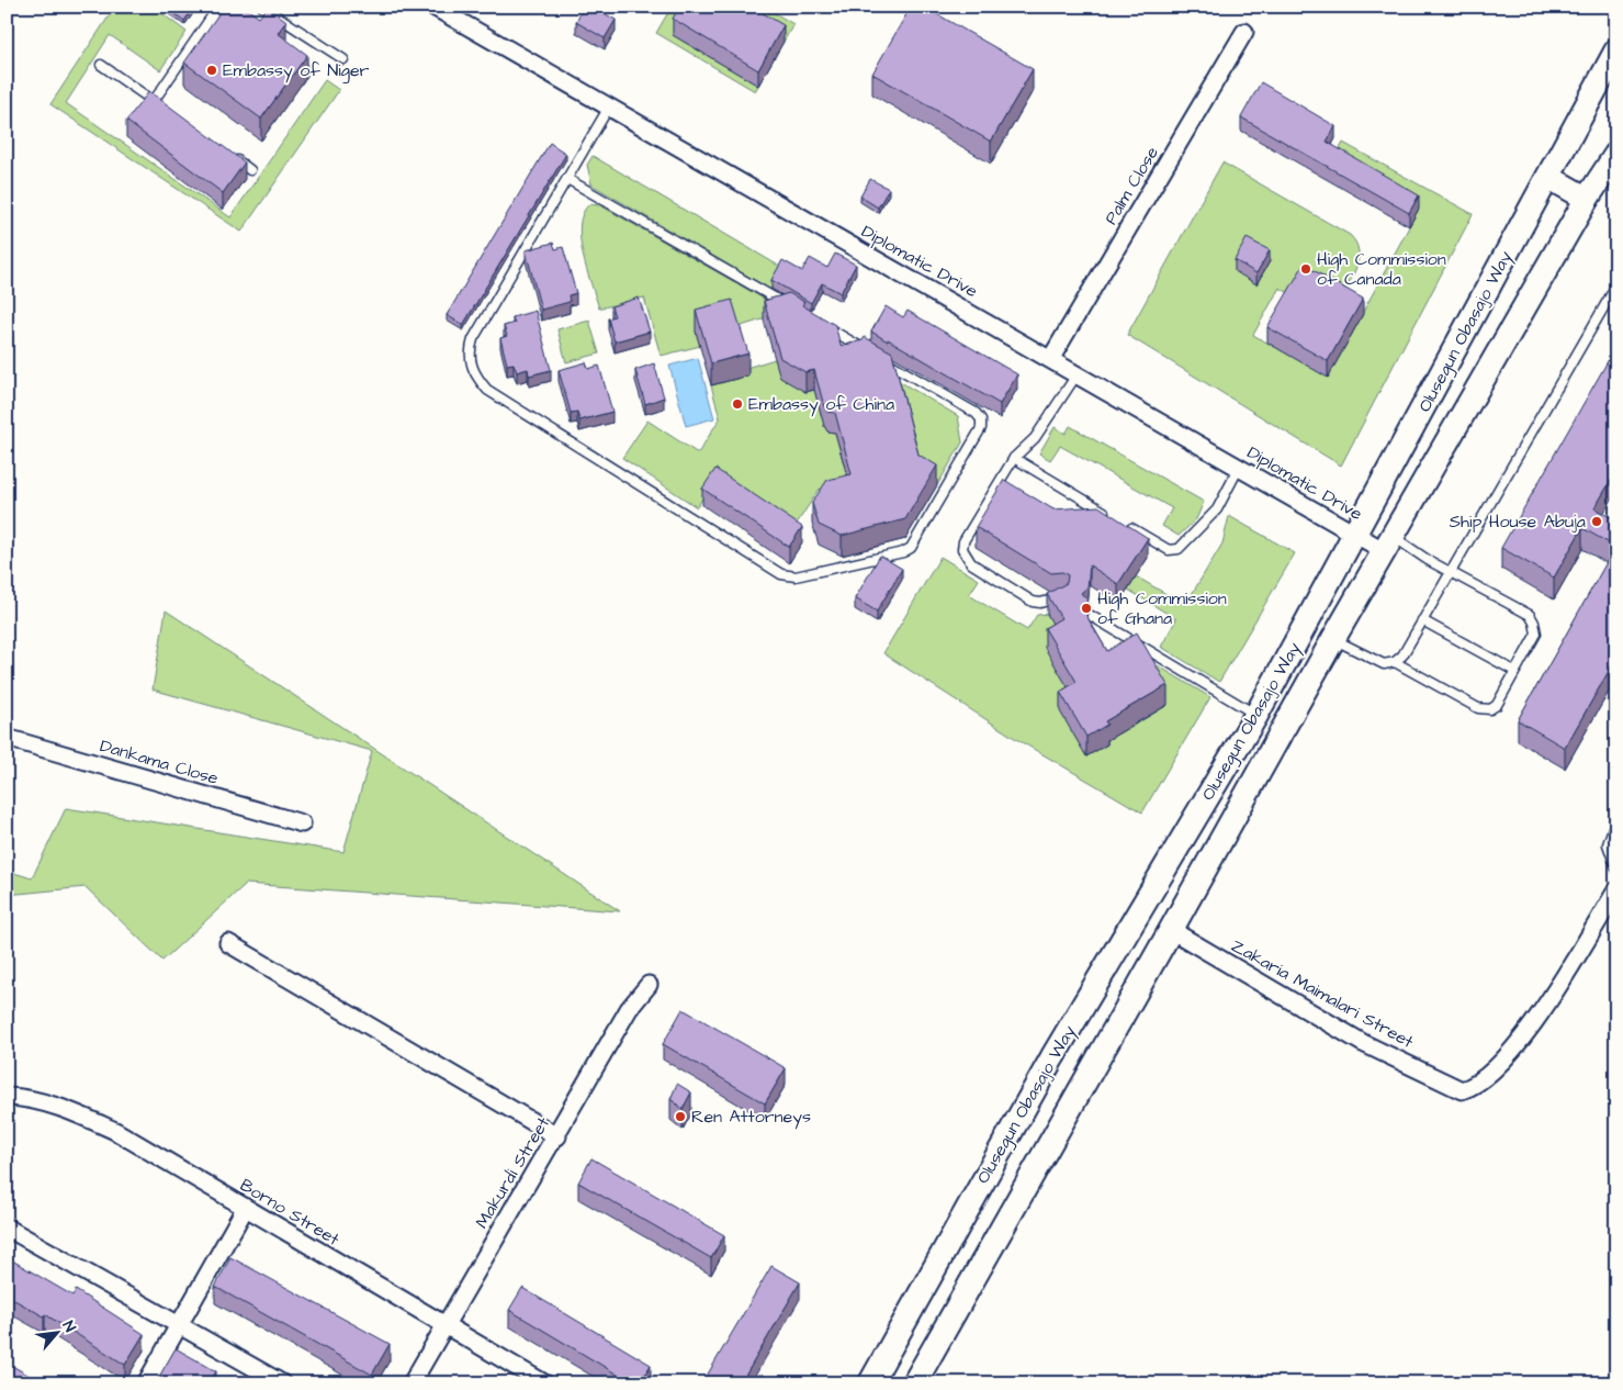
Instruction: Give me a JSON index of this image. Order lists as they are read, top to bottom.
{
  "streets": {
    "main road": ["Olusegun Obasajo Way"],
    "street": [
      "Palm Close",
      "Diplomatic Drive",
      "Dankama Close",
      "Zakaria Maimalari Street",
      "Makurdi Street",
      "Borno Street"
    ]
  },
  "crossings": [
    ["Palm Close", "Diplomatic Drive"],
    ["Diplomatic Drive", "Olusegun Obasajo Way"],
    ["Olusegun Obasajo Way", "Zakaria Maimalari Street"],
    ["Makurdi Street", "Borno Street"]
  ],
  "places": [
    "Embassy of Niger",
    "High Commission of Canada",
    "Embassy of China",
    "Ship House Abuja",
    "High Commission of Ghana",
    "Ren Attorneys"
  ],
  "north": "top right"
}
